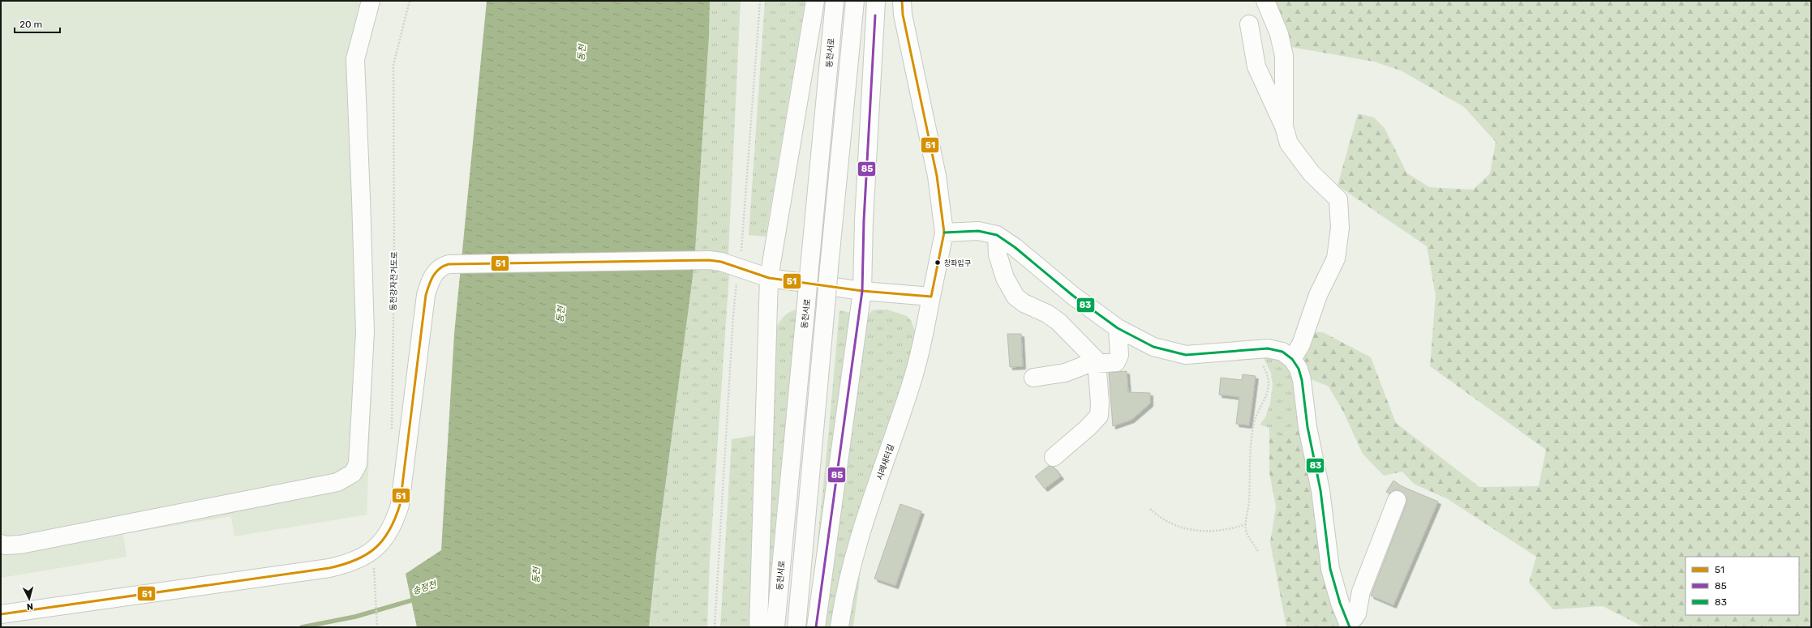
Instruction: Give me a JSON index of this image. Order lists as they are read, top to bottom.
{
  "streets": {
    "main road": ["동천서로", "시례새터길"],
    "path": ["동천강자전거도로"]
  },
  "water": ["동천", "송정천"],
  "places": ["창좌입구"],
  "lines": ["transit line 51", "transit line 85", "transit line 83"],
  "legend": ["51", "85", "83"],
  "scale_bar": "20 m",
  "north": "bottom"
}
